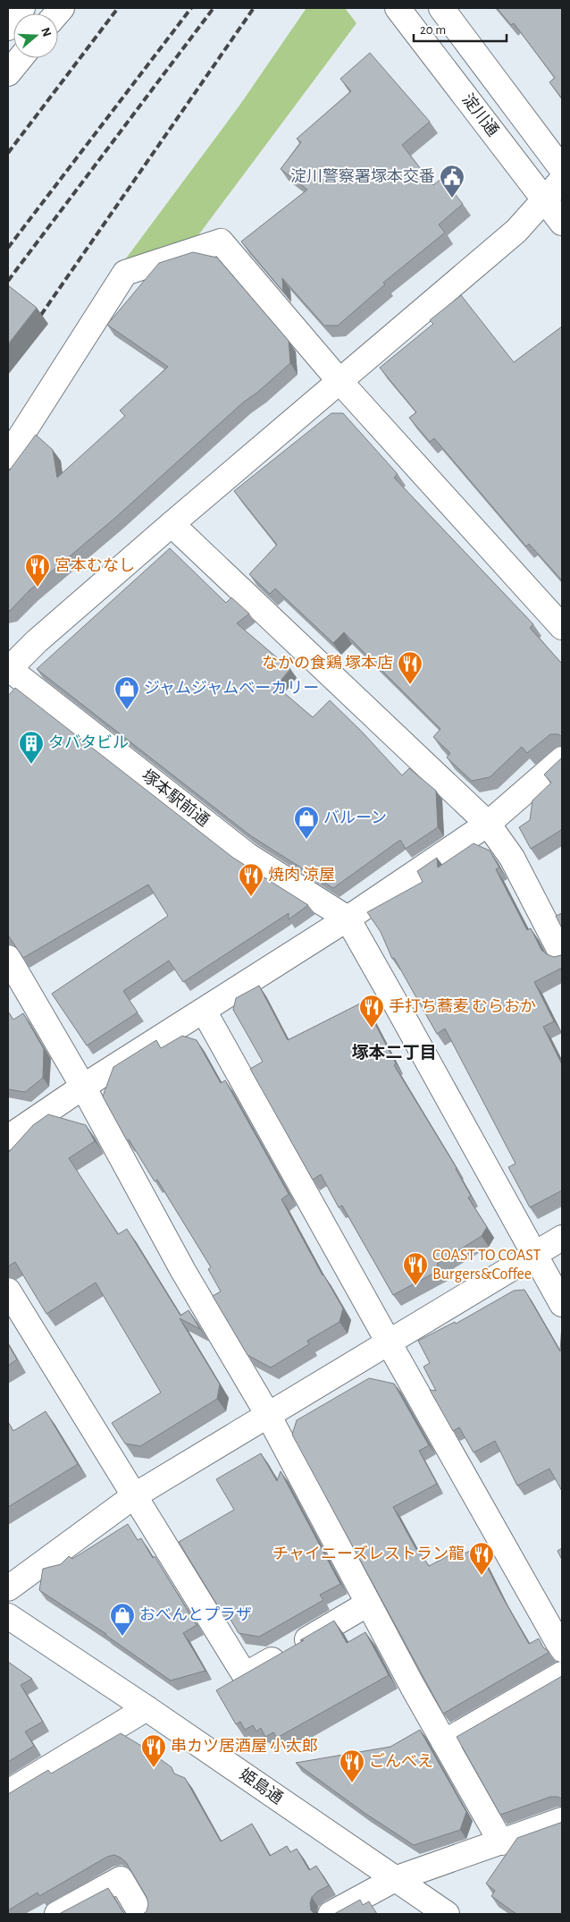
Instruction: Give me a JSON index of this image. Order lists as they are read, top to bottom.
{
  "streets": {
    "main road": ["淀川通", "塚本駅前通", "姫島通"]
  },
  "districts": ["塚本二丁目"],
  "places": {
    "public building": ["淀川警察署塚本交番"],
    "restaurant": [
      "宮本むなし",
      "なかの食鶏 塚本店",
      "焼肉 涼屋",
      "手打ち蕎麦 むらおか",
      "COAST TO COAST Burgers&Coffee",
      "チャイニーズレストラン龍",
      "串カツ居酒屋 小太郎",
      "ごんべえ"
    ],
    "shop": ["ジャムジャムベーカリー", "バルーン", "おべんとプラザ"],
    "building": ["タバタビル"]
  },
  "scale_bar": "20 m",
  "north": "right"
}
